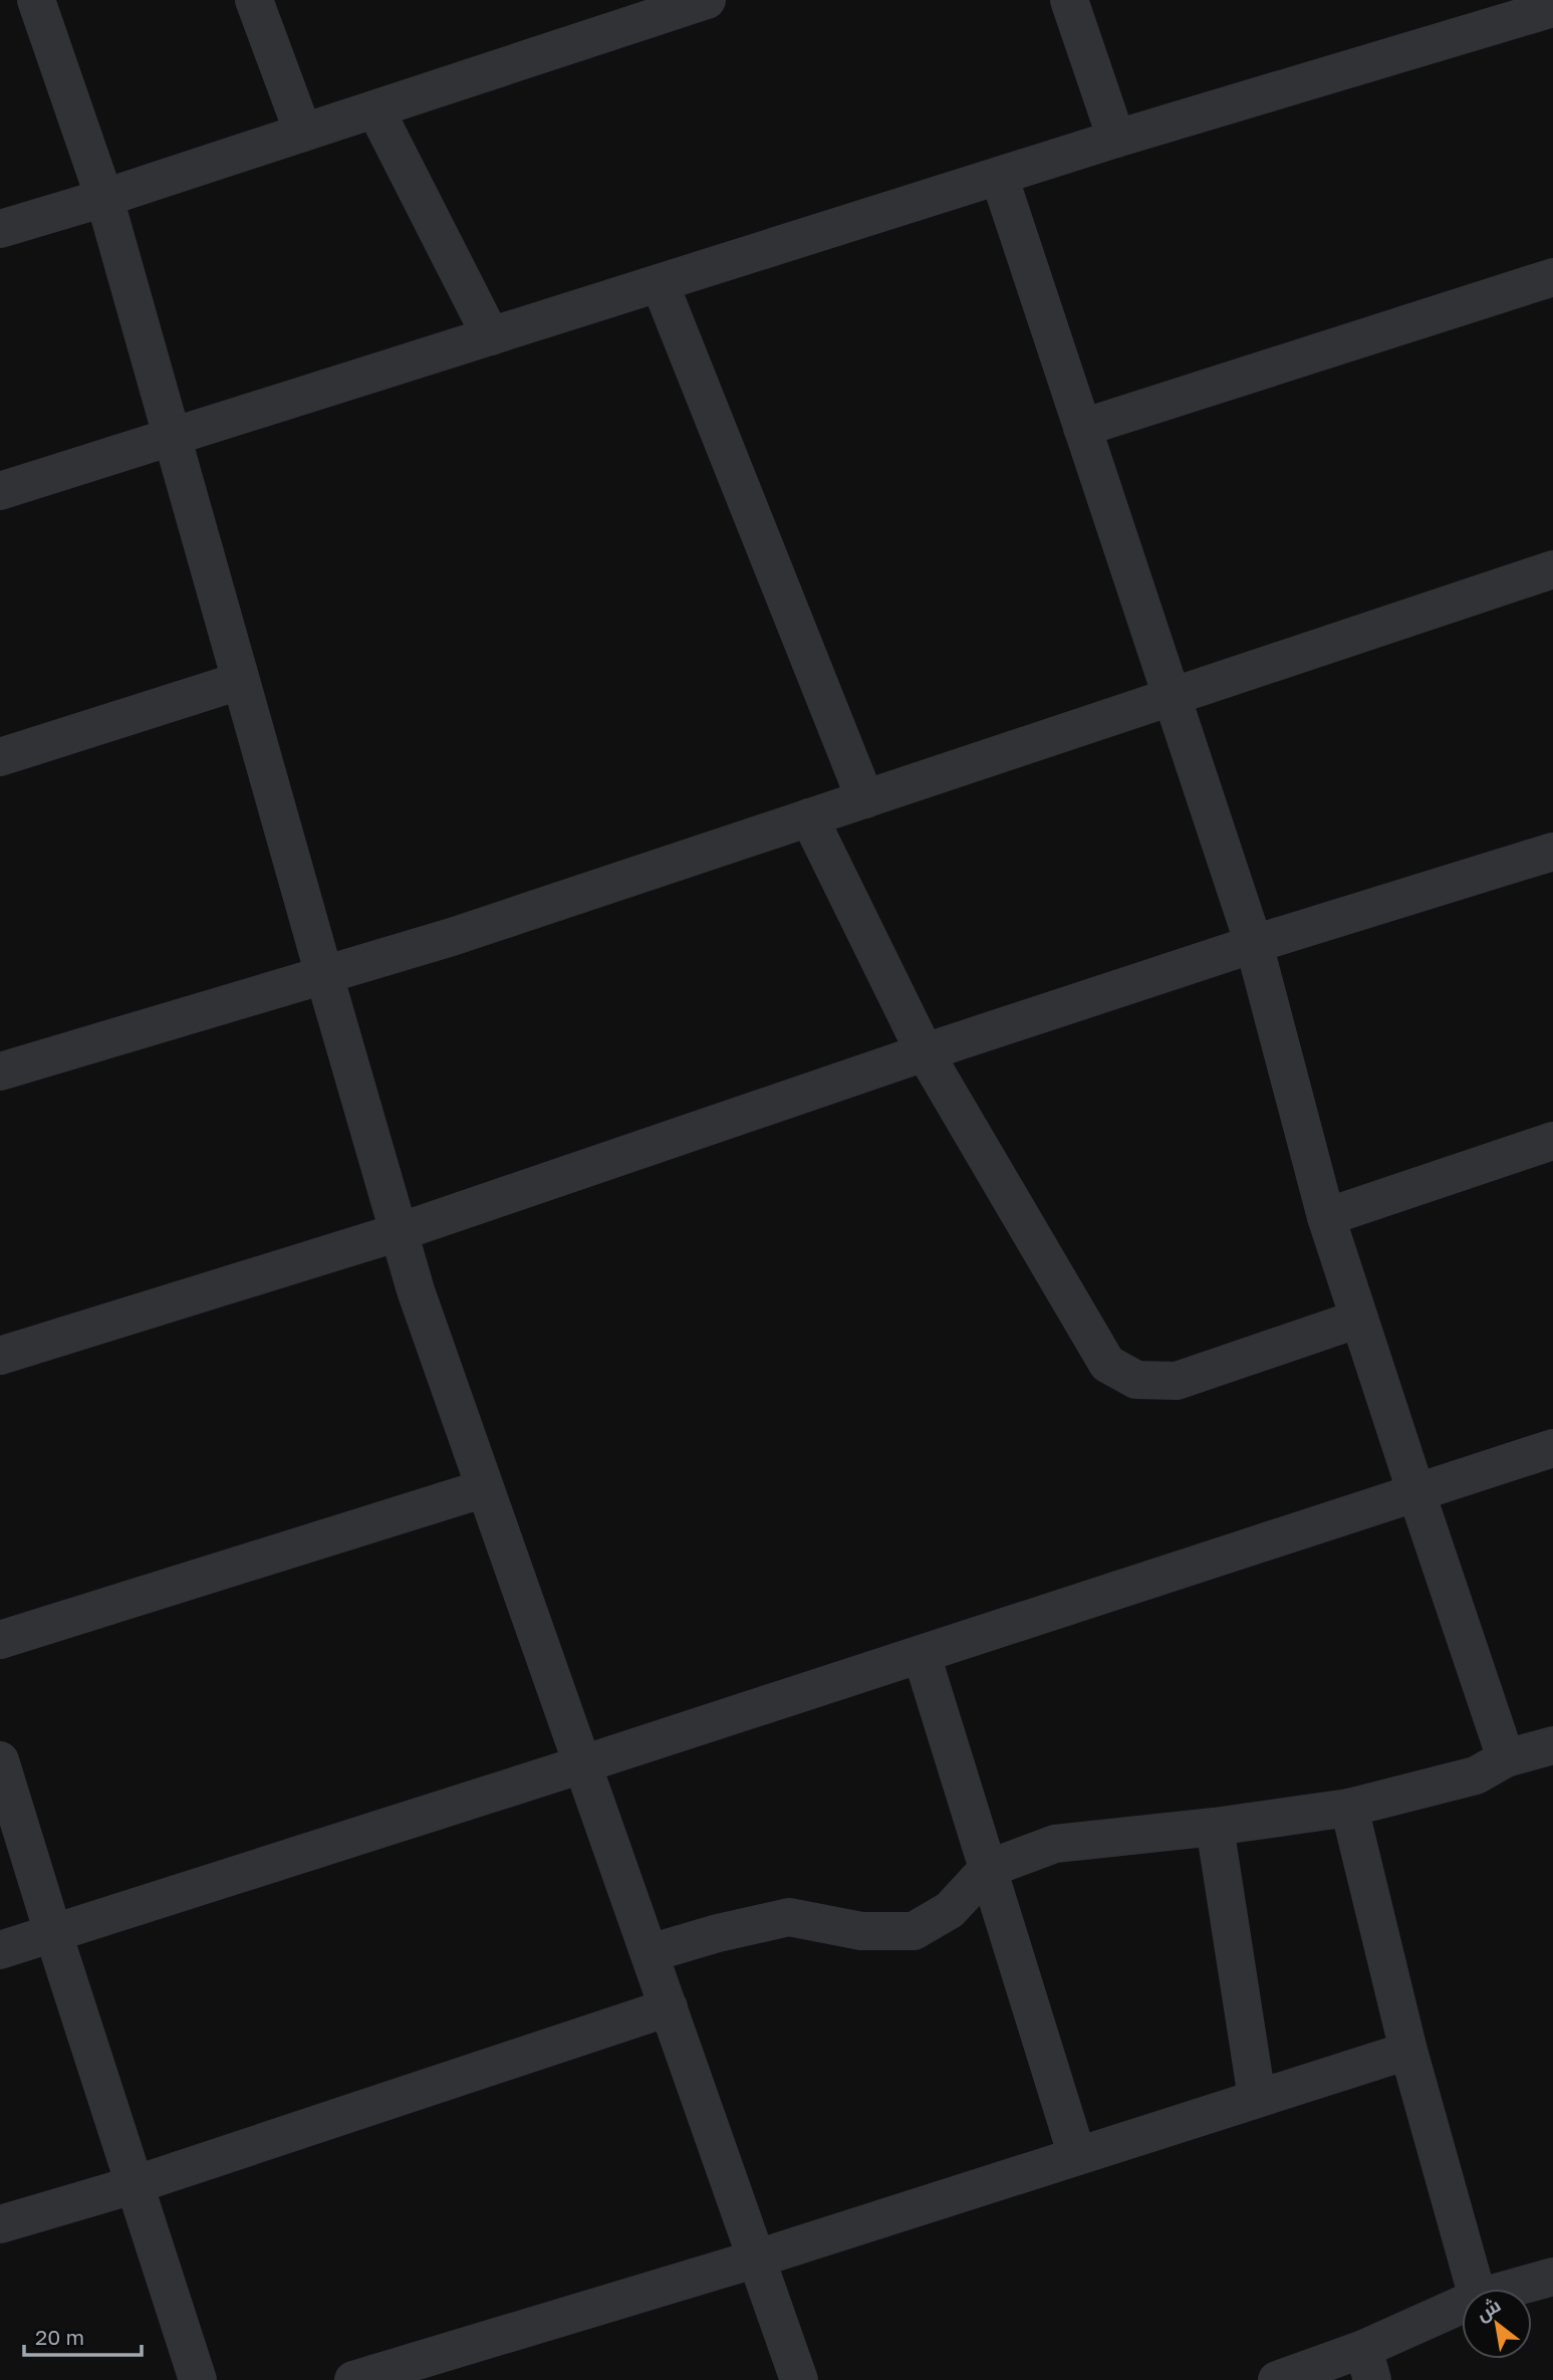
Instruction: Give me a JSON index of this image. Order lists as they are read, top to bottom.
{
  "scale_bar": "20 m",
  "north": "top left"
}
